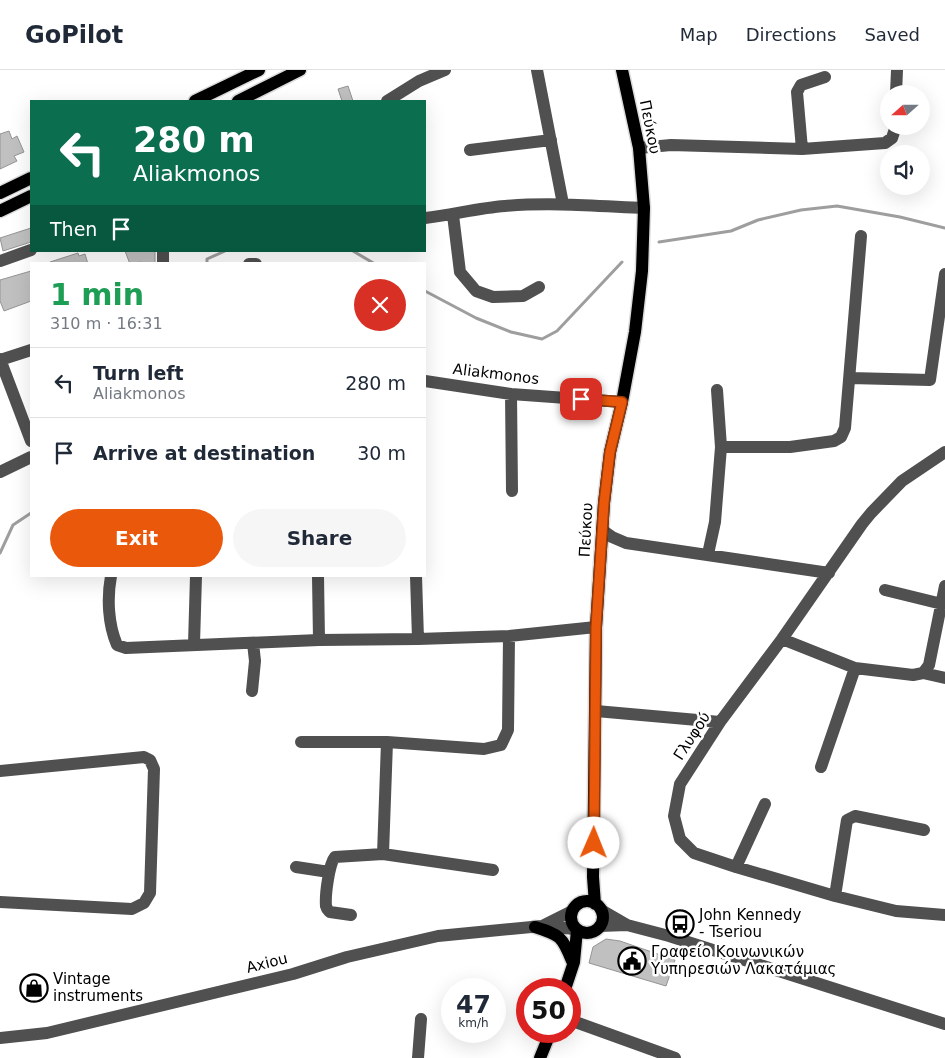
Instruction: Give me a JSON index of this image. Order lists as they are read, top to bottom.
{
  "streets": {
    "main road": ["Πεύκου"],
    "street": ["Aliakmonos", "Γλυφού", "Axiou"]
  },
  "crossings": [
    ["Πεύκου", "Aliakmonos"],
    ["Πεύκου", "Axiou"]
  ],
  "places": {
    "bus stop": ["John Kennedy - Tseriou"],
    "public building": ["Γραφείο Κοινωνικών Υυπηρεσιών Λακατάμιας"],
    "shop": ["Vintage instruments"]
  },
  "north": "left",
  "page": {
    "header": "GoPilot",
    "nav": ["Map", "Directions", "Saved"],
    "turn": ["280 m", "Aliakmonos"],
    "then": "Then",
    "heading": ["1 min", "310 m · 16:31"],
    "list": [
      {
        "name": "Turn left",
        "note": "Aliakmonos",
        "value": "280 m"
      },
      {
        "name": "Arrive at destination",
        "value": "30 m"
      }
    ],
    "buttons": ["Exit", "Share"],
    "speed": "47 km/h",
    "limit": "50"
  }
}
